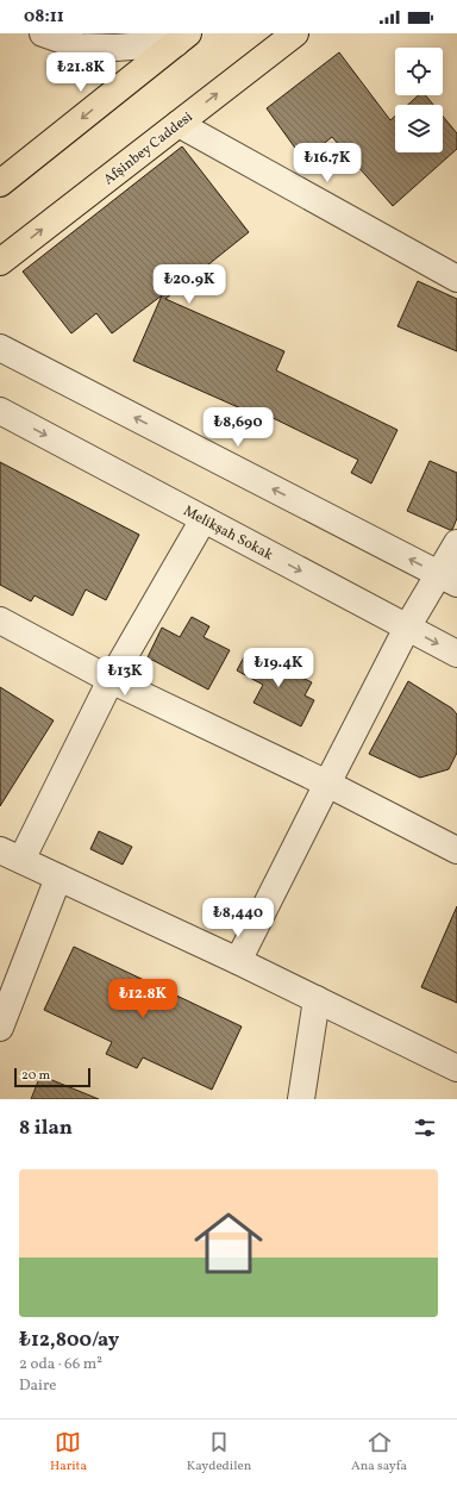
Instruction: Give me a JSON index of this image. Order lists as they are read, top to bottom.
{
  "streets": {
    "main road": ["Afşinbey Caddesi"],
    "street": ["Melikşah Sokak"]
  },
  "scale_bar": "20 m",
  "page": {
    "status": "08:11",
    "price": [
      "₺21.8K",
      "₺16.7K",
      "₺20.9K",
      "₺8,690",
      "₺19.4K",
      "₺13K",
      "₺8,440",
      "₺12.8K"
    ],
    "scale": "20 m",
    "heading": "8 ilan",
    "list": [
      {
        "name": "₺12,800/ay",
        "note": "2 oda · 66 m² · Daire"
      }
    ],
    "tabs": ["Harita", "Kaydedilen", "Ana sayfa"]
  }
}
